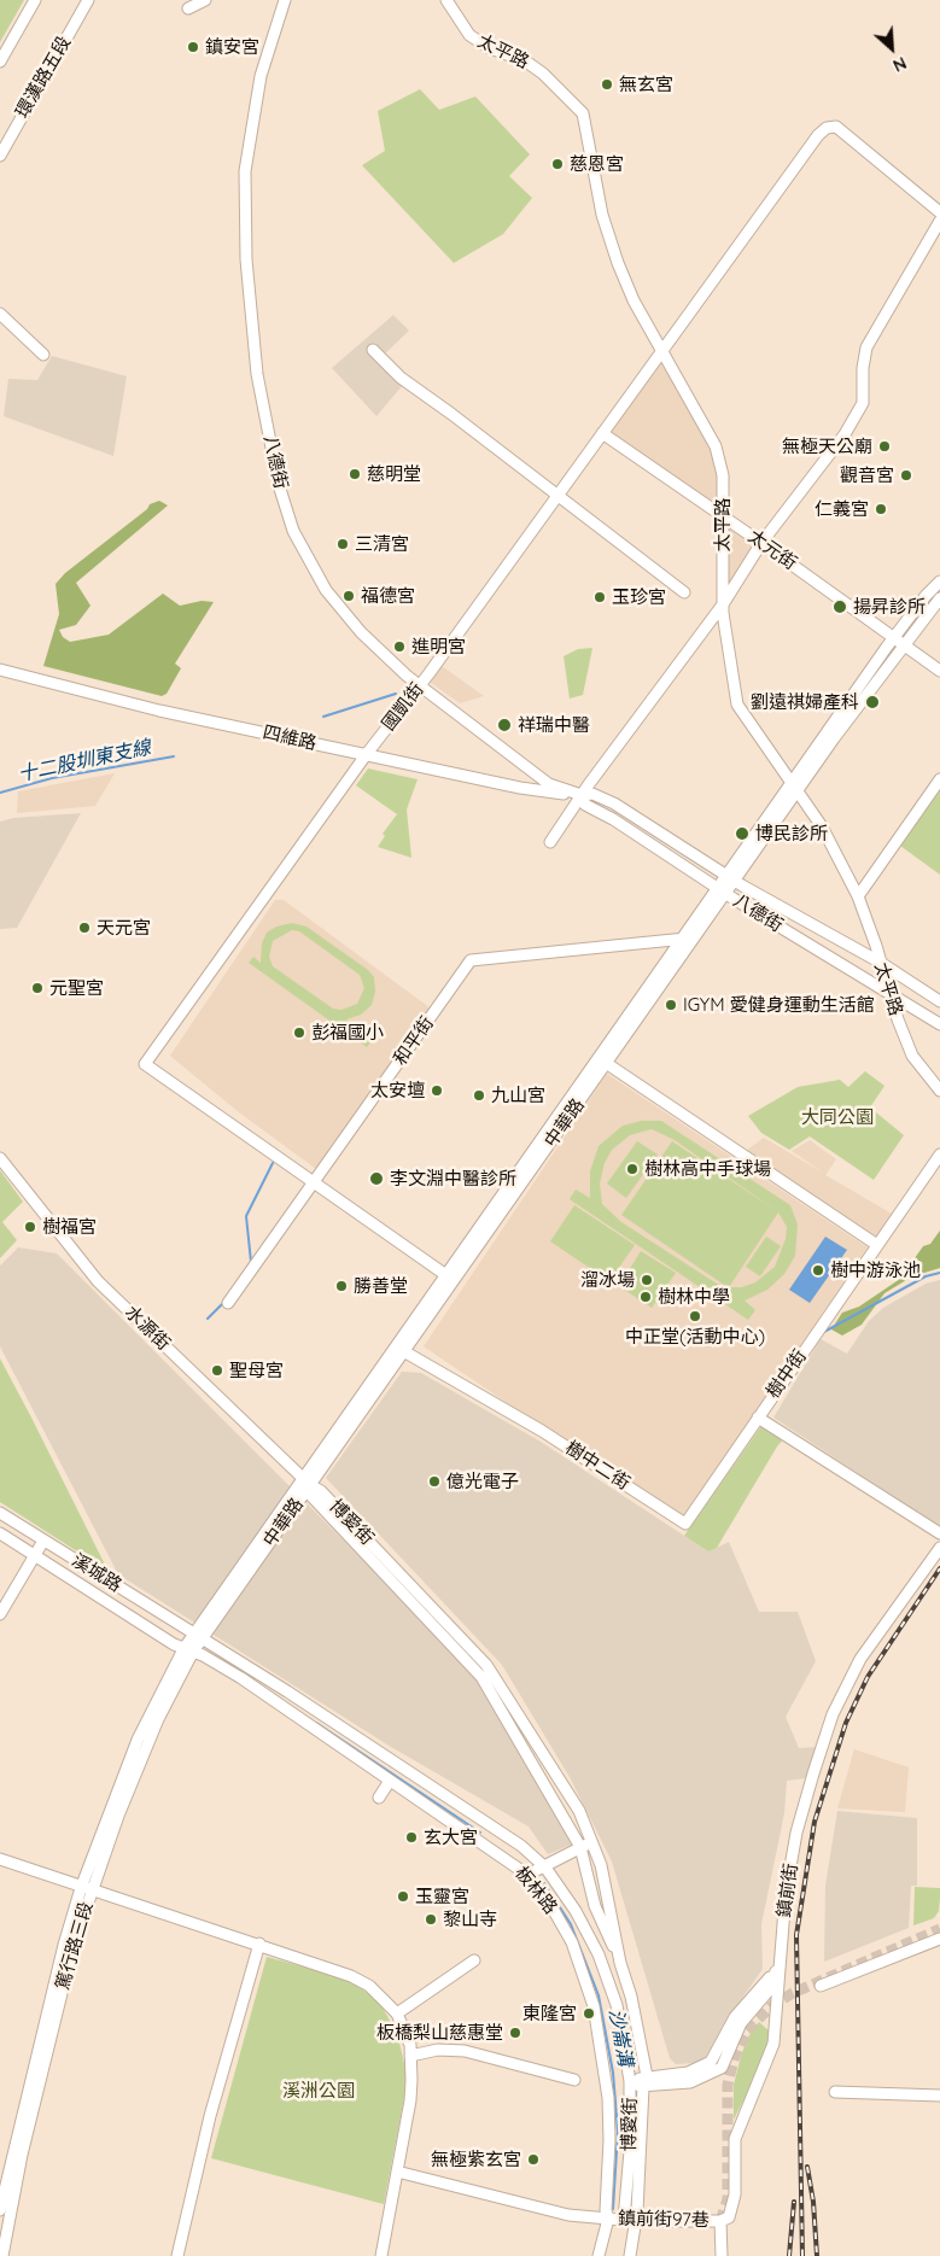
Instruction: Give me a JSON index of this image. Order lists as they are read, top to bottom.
{
  "streets": {
    "street": [
      "太平路",
      "環漢路五段",
      "八德街",
      "太元街",
      "國凱街",
      "四維路",
      "和平街",
      "中華路",
      "水源街",
      "樹中街",
      "樹中二街",
      "博愛街",
      "溪城路",
      "板林路",
      "鎮前街",
      "篤行路三段",
      "鎮前街97巷"
    ]
  },
  "crossings": [
    ["太平路", "八德街"],
    ["太平路", "太元街"],
    ["太平路", "國凱街"],
    ["太平路", "中華路"],
    ["八德街", "國凱街"],
    ["八德街", "四維路"],
    ["八德街", "中華路"],
    ["太元街", "國凱街"],
    ["太元街", "中華路"],
    ["國凱街", "四維路"],
    ["國凱街", "和平街"],
    ["和平街", "中華路"],
    ["中華路", "水源街"],
    ["中華路", "樹中二街"],
    ["中華路", "博愛街"],
    ["中華路", "溪城路"],
    ["中華路", "板林路"],
    ["中華路", "篤行路三段"],
    ["水源街", "博愛街"],
    ["樹中街", "樹中二街"],
    ["博愛街", "板林路"],
    ["博愛街", "鎮前街97巷"],
    ["溪城路", "板林路"],
    ["溪城路", "篤行路三段"],
    ["板林路", "篤行路三段"],
    ["板林路", "鎮前街97巷"],
    ["鎮前街", "鎮前街97巷"]
  ],
  "water": ["十二股圳東支線", "沙崙溝"],
  "parks": ["大同公園", "溪洲公園"],
  "places": [
    "鎮安宮",
    "無玄宮",
    "慈恩宮",
    "無極天公廟",
    "慈明堂",
    "觀音宮",
    "仁義宮",
    "三清宮",
    "福德宮",
    "玉珍宮",
    "揚昇診所",
    "進明宮",
    "劉遠祺婦產科",
    "祥瑞中醫",
    "博民診所",
    "天元宮",
    "元聖宮",
    "IGYM 愛健身運動生活館",
    "彭福國小",
    "太安壇",
    "九山宮",
    "樹林高中手球場",
    "李文淵中醫診所",
    "樹福宮",
    "樹中游泳池",
    "溜冰場",
    "勝善堂",
    "樹林中學",
    "中正堂(活動中心)",
    "聖母宮",
    "億光電子",
    "玄大宮",
    "玉靈宮",
    "黎山寺",
    "東隆宮",
    "板橋梨山慈惠堂",
    "無極紫玄宮"
  ],
  "north": "bottom right"
}
